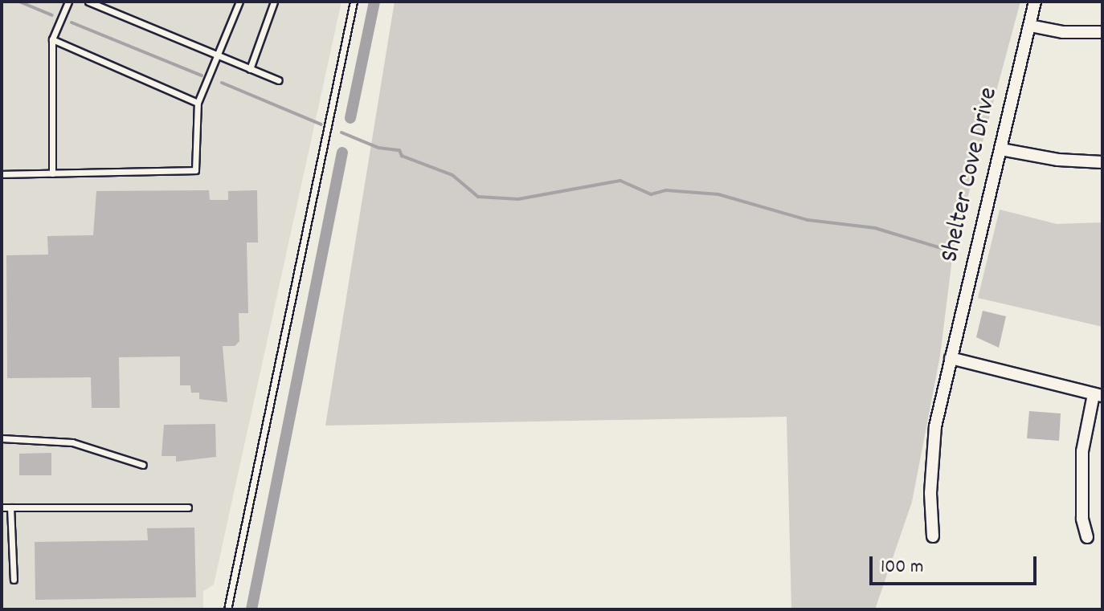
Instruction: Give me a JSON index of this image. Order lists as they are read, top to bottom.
{
  "streets": {
    "street": ["Shelter Cove Drive"]
  },
  "scale_bar": "100 m"
}
